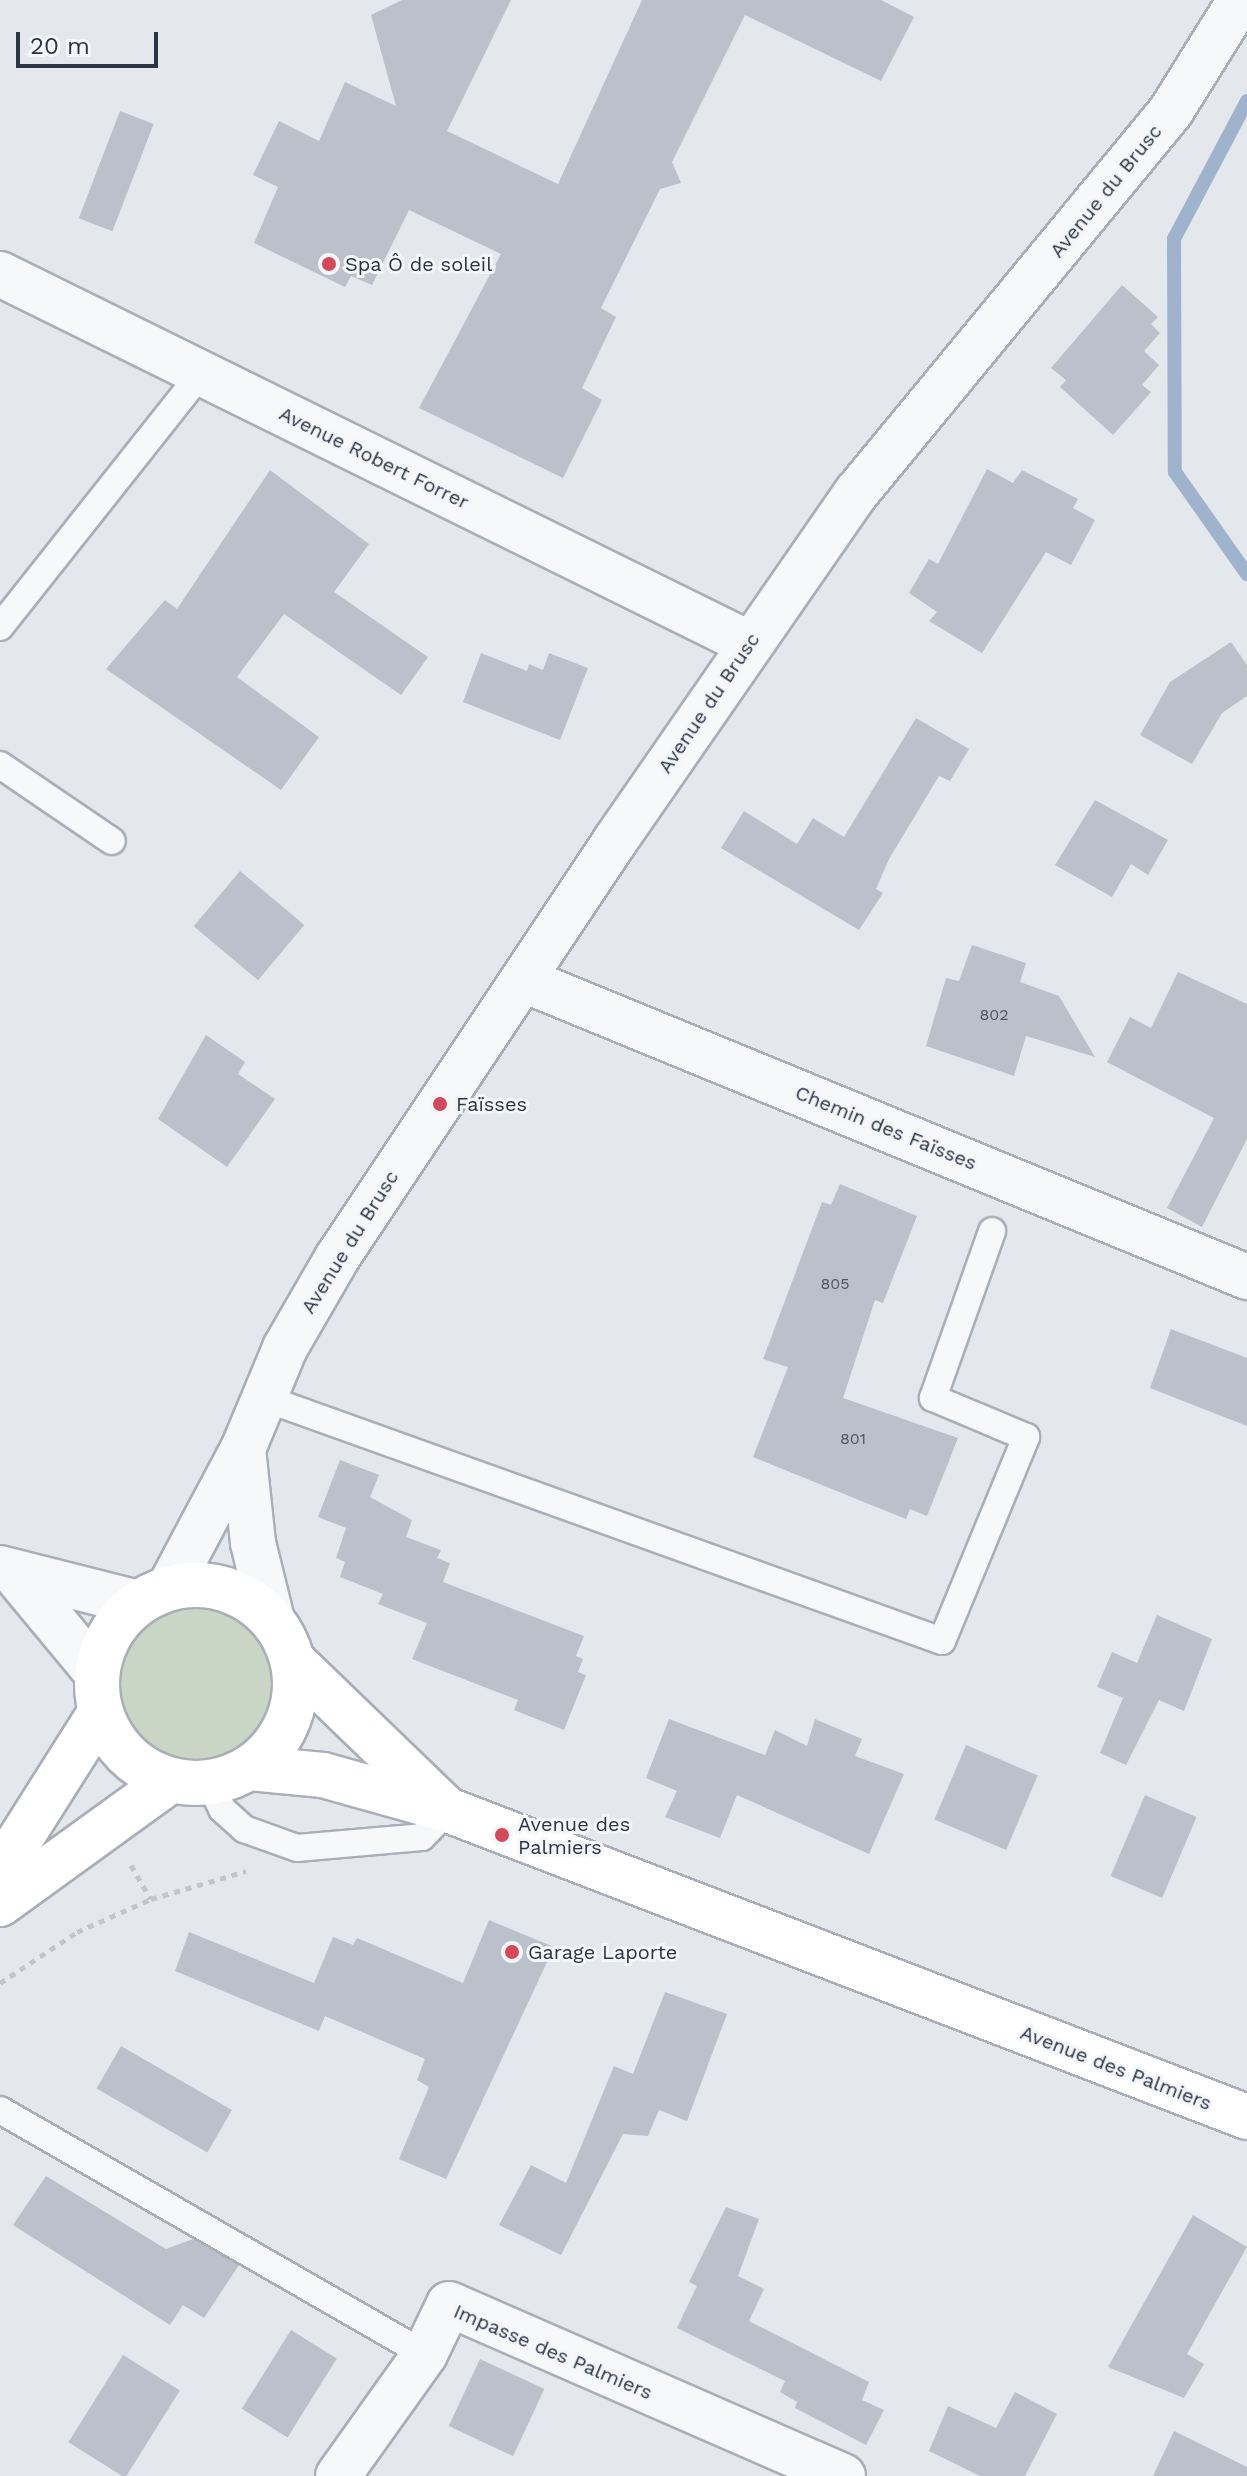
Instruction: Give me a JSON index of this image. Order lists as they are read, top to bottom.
{
  "streets": {
    "main road": ["Avenue des Palmiers"],
    "street": [
      "Avenue du Brusc",
      "Avenue Robert Forrer",
      "Chemin des Faïsses",
      "Impasse des Palmiers"
    ]
  },
  "crossings": [
    ["Avenue du Brusc", "Avenue Robert Forrer"],
    ["Avenue du Brusc", "Chemin des Faïsses"],
    ["Avenue du Brusc", "Avenue des Palmiers"]
  ],
  "places": [
    "Spa Ô de soleil",
    "Faïsses",
    "Avenue des Palmiers",
    "Garage Laporte"
  ],
  "house_numbers": ["802", "805", "801"],
  "scale_bar": "20 m"
}
